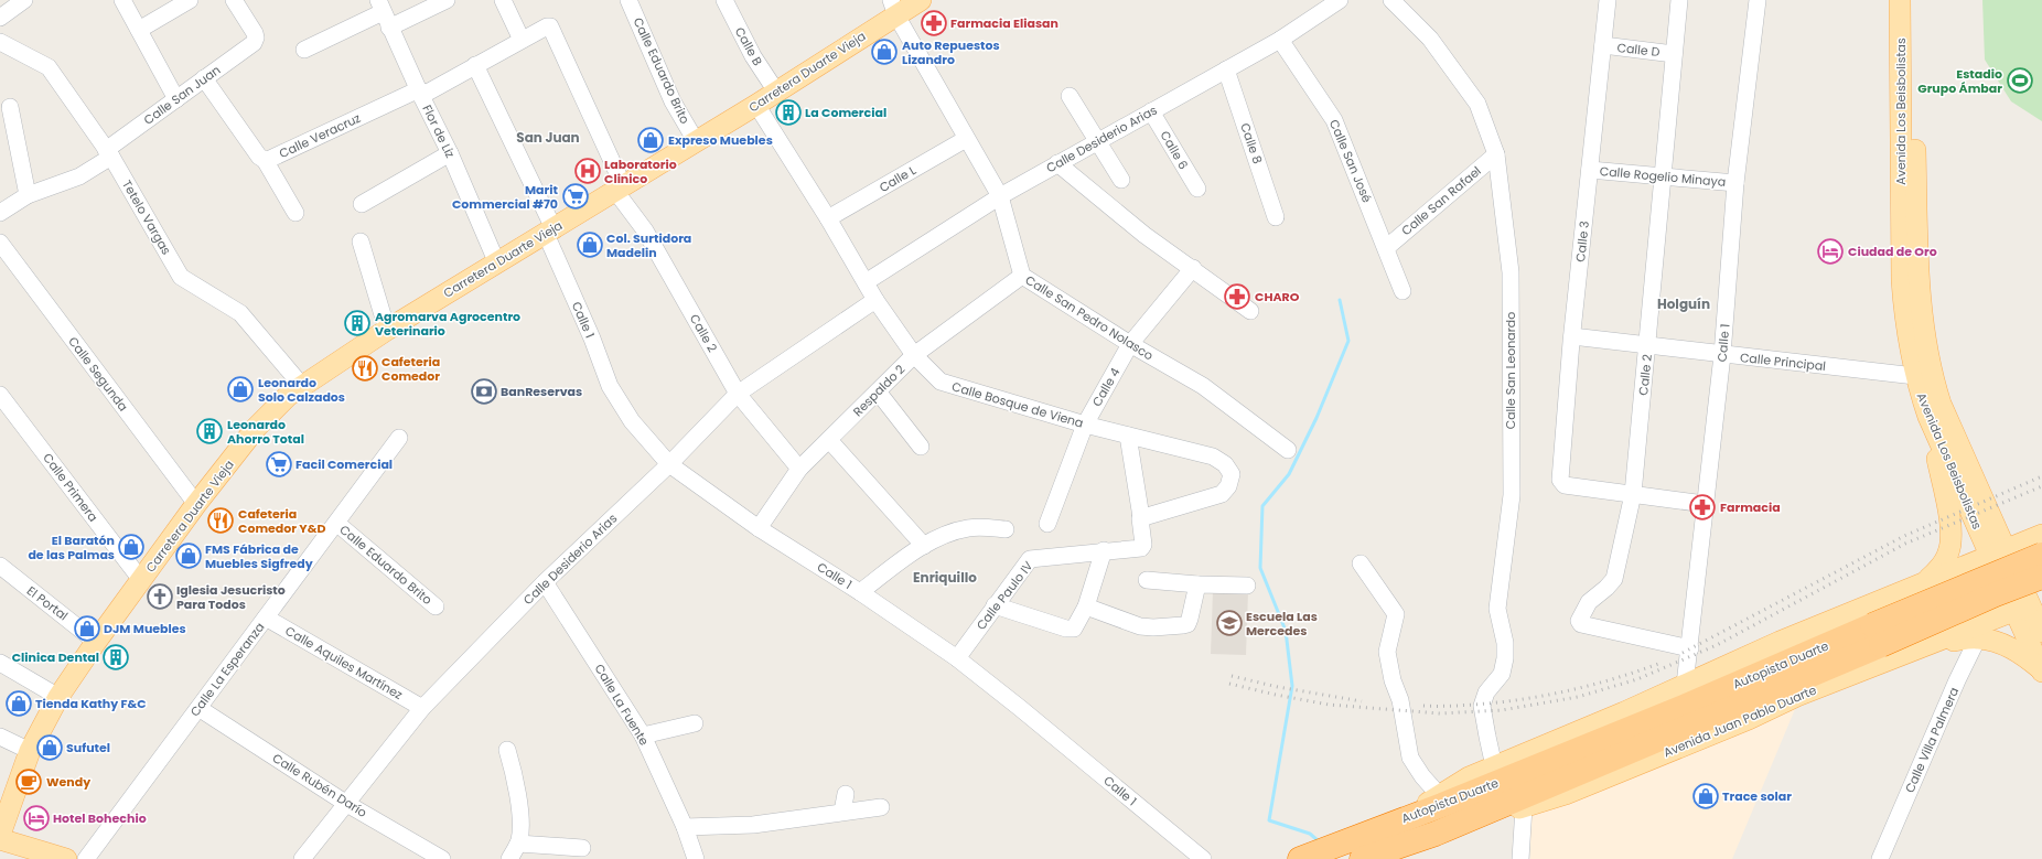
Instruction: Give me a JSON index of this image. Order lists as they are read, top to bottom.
{
  "streets": {
    "highway": ["Autopista Duarte"],
    "main road": ["Carretera Duarte Vieja", "Avenida Los Beisbolistas", "Avenida Juan Pablo Duarte"],
    "street": [
      "Calle B",
      "Calle D",
      "Calle Eduardo Brito",
      "Calle San Juan",
      "Flor de Liz",
      "Calle Veracruz",
      "Calle Desiderio Arias",
      "Calle 8",
      "Calle 6",
      "Calle San José",
      "Calle Rogelio Minaya",
      "Calle L",
      "Calle San Rafael",
      "Tetelo Vargas",
      "Calle 3",
      "Calle San Pedro Nolasco",
      "Calle 1",
      "Calle 2",
      "Calle Principal",
      "Calle San Leonardo",
      "Calle Segunda",
      "Calle 4",
      "Respaldo 2",
      "Calle Bosque de Viena",
      "Calle Primera",
      "Calle Paulo IV",
      "El Portal",
      "Calle Aquiles Martínez",
      "Calle La Esperanza",
      "Calle La Fuente",
      "Calle Villa Palmera",
      "Calle Rubén Darío"
    ]
  },
  "crossings": [
    ["Calle B", "Carretera Duarte Vieja"],
    ["Calle D", "Calle 3"],
    ["Calle D", "Calle 2"],
    ["Calle Eduardo Brito", "Carretera Duarte Vieja"],
    ["Calle Eduardo Brito", "Calle La Esperanza"],
    ["Carretera Duarte Vieja", "Flor de Liz"],
    ["Carretera Duarte Vieja", "Tetelo Vargas"],
    ["Carretera Duarte Vieja", "Calle San Pedro Nolasco"],
    ["Carretera Duarte Vieja", "Calle 1"],
    ["Carretera Duarte Vieja", "Calle 2"],
    ["Carretera Duarte Vieja", "Calle Segunda"],
    ["Carretera Duarte Vieja", "Calle Bosque de Viena"],
    ["Carretera Duarte Vieja", "Calle Primera"],
    ["Carretera Duarte Vieja", "El Portal"],
    ["Calle San Juan", "Calle Veracruz"],
    ["Calle San Juan", "Tetelo Vargas"],
    ["Avenida Los Beisbolistas", "Calle Principal"],
    ["Flor de Liz", "Calle Veracruz"],
    ["Calle Veracruz", "Calle 1"],
    ["Calle Veracruz", "Calle 2"],
    ["Calle Desiderio Arias", "Calle 8"],
    ["Calle Desiderio Arias", "Calle 6"],
    ["Calle Desiderio Arias", "Calle San José"],
    ["Calle Desiderio Arias", "Calle San Pedro Nolasco"],
    ["Calle Desiderio Arias", "Calle 1"],
    ["Calle Desiderio Arias", "Calle 2"],
    ["Calle Desiderio Arias", "Calle Bosque de Viena"],
    ["Calle Desiderio Arias", "Calle Aquiles Martínez"],
    ["Calle Desiderio Arias", "Calle La Fuente"],
    ["Calle Desiderio Arias", "Calle Rubén Darío"],
    ["Calle San José", "Calle San Rafael"],
    ["Calle Rogelio Minaya", "Calle 3"],
    ["Calle Rogelio Minaya", "Calle 1"],
    ["Calle Rogelio Minaya", "Calle 2"],
    ["Calle L", "Calle San Pedro Nolasco"],
    ["Calle L", "Calle Bosque de Viena"],
    ["Calle San Rafael", "Calle San Leonardo"],
    ["Calle 3", "Calle 2"],
    ["Calle 3", "Calle Principal"],
    ["Calle San Pedro Nolasco", "Calle 4"],
    ["Calle San Pedro Nolasco", "Respaldo 2"],
    ["Calle 1", "Calle 2"],
    ["Calle 1", "Calle Principal"],
    ["Calle 1", "Respaldo 2"],
    ["Calle 1", "Calle Paulo IV"],
    ["Calle 1", "Autopista Duarte"],
    ["Calle 2", "Calle Principal"],
    ["Calle 2", "Respaldo 2"],
    ["Calle San Leonardo", "Autopista Duarte"],
    ["Calle 4", "Calle Bosque de Viena"],
    ["Respaldo 2", "Calle Bosque de Viena"],
    ["Calle Bosque de Viena", "Calle Paulo IV"],
    ["Calle Aquiles Martínez", "Calle La Esperanza"],
    ["Autopista Duarte", "Avenida Juan Pablo Duarte"],
    ["Calle La Esperanza", "Calle Rubén Darío"],
    ["Avenida Juan Pablo Duarte", "Calle Villa Palmera"]
  ],
  "districts": ["San Juan", "Holguín", "Enriquillo"],
  "places": {
    "pharmacy": ["Farmacia Eliasan", "CHARO", "Farmacia"],
    "shop": [
      "Auto Repuestos Lizandro",
      "Expreso Muebles",
      "Col. Surtidora Madelin",
      "Leonardo Solo Calzados",
      "El Baratón de las Palmas",
      "FMS Fábrica de Muebles Sigfredy",
      "DJM Muebles",
      "Tienda Kathy F&C",
      "Sufutel",
      "Trace solar"
    ],
    "sports": ["Estadio Grupo Ámbar"],
    "building": [
      "La Comercial",
      "Agromarva Agrocentro Veterinario",
      "Leonardo Ahorro Total",
      "Clinica Dental"
    ],
    "hospital": ["Laboratorio Clinico"],
    "supermarket": ["Marit Commercial #70", "Facil Comercial"],
    "hotel": ["Ciudad de Oro", "Hotel Bohechio"],
    "restaurant": ["Cafeteria Comedor", "Cafeteria Comedor Y&D"],
    "bank": ["BanReservas"],
    "church": ["Iglesia Jesucristo Para Todos"],
    "school or university": ["Escuela Las Mercedes"],
    "cafe": ["Wendy"]
  }
}
